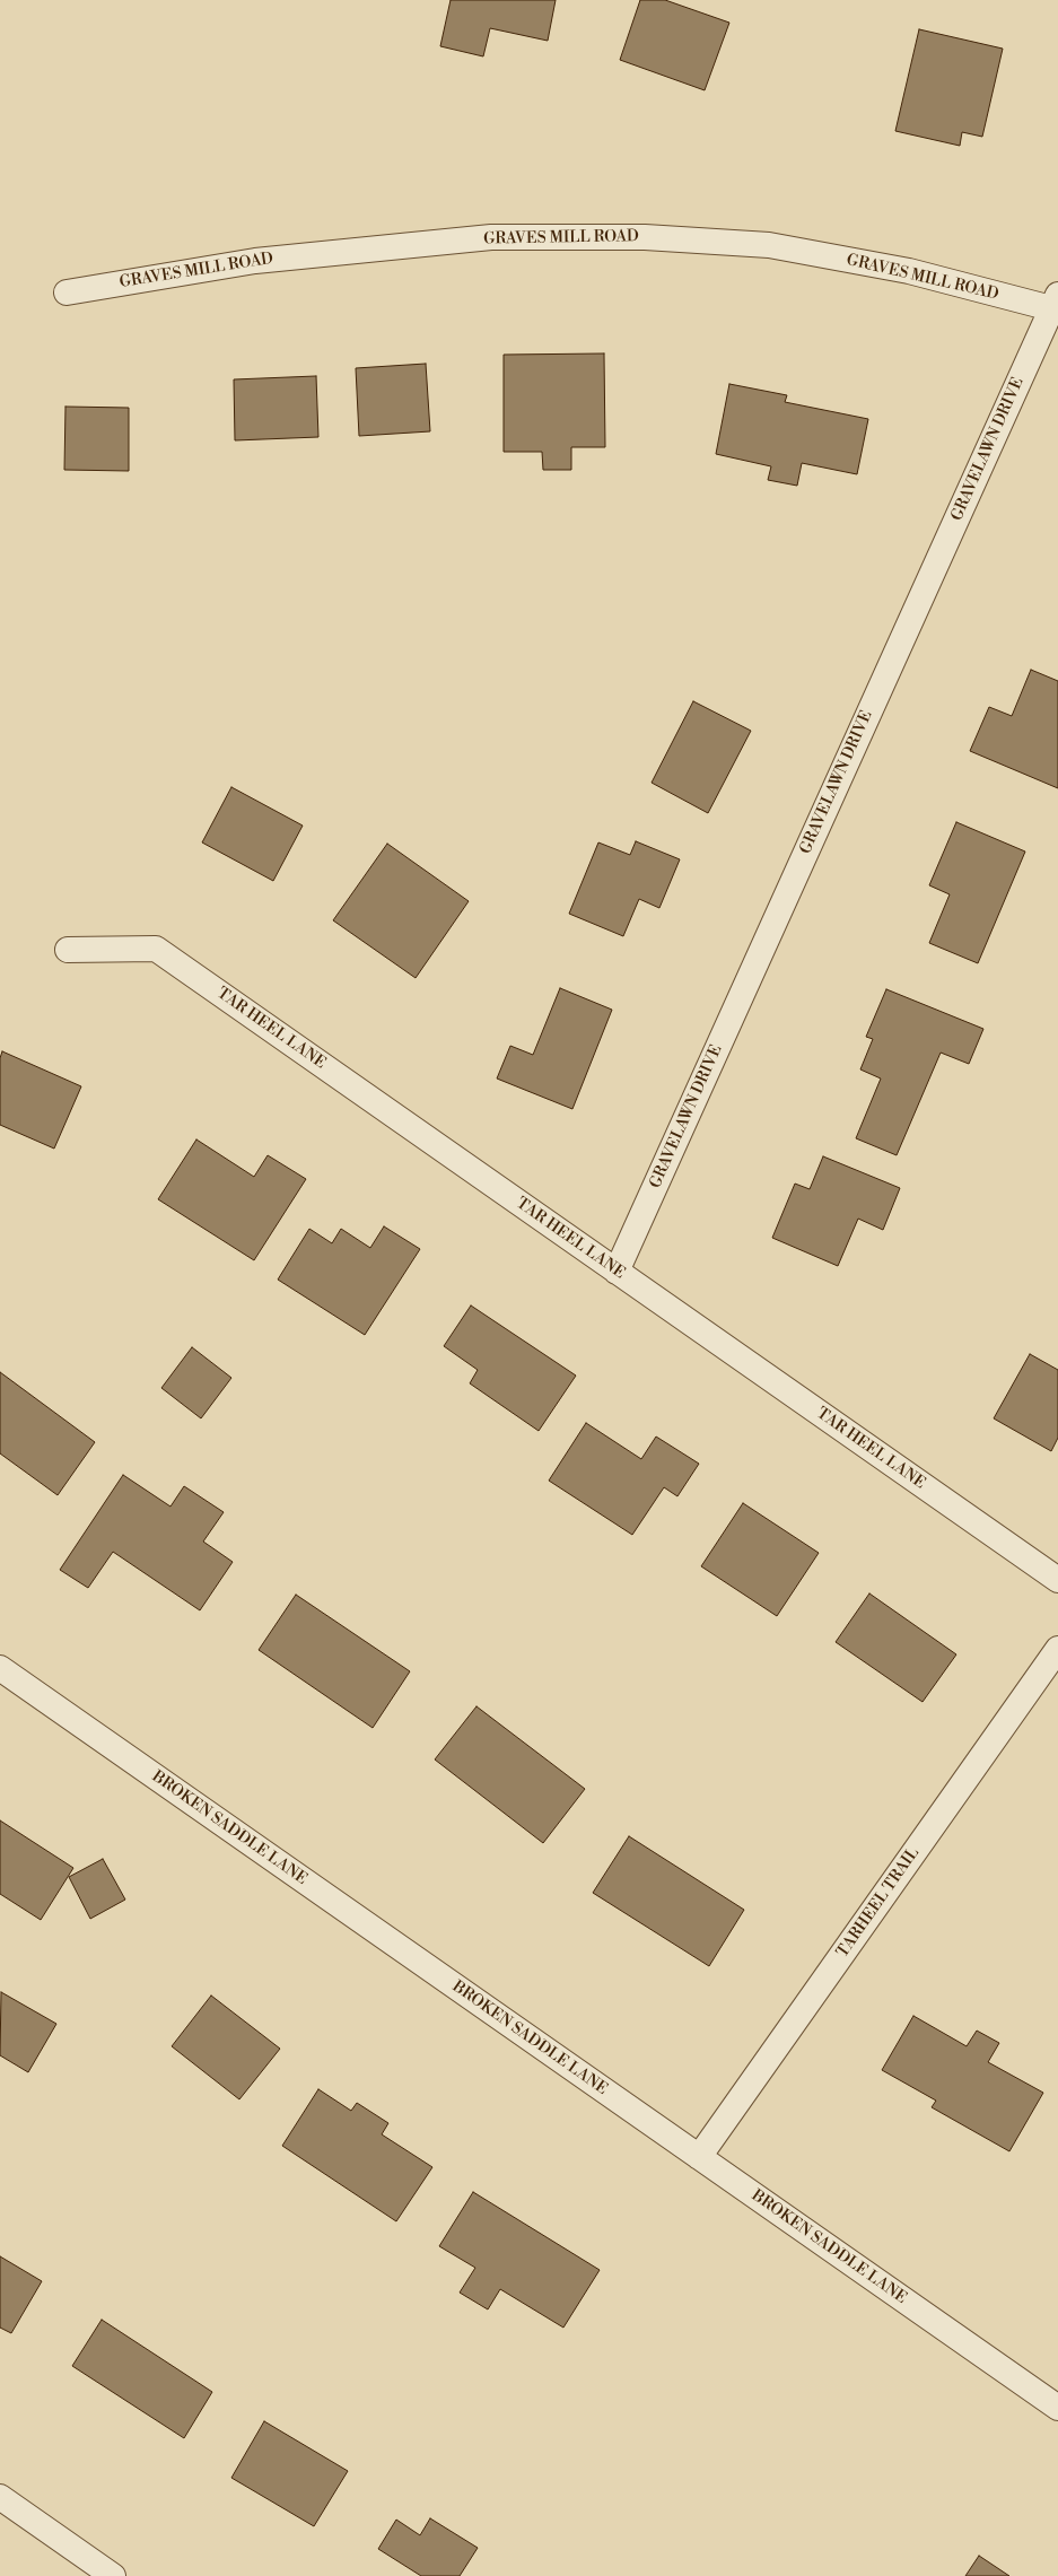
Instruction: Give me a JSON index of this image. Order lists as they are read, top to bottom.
{
  "streets": {
    "street": [
      "GRAVES MILL ROAD",
      "GRAVELAWN DRIVE",
      "TAR HEEL LANE",
      "BROKEN SADDLE LANE",
      "TARHEEL TRAIL"
    ]
  },
  "crossings": [
    ["GRAVES MILL ROAD", "GRAVELAWN DRIVE"],
    ["GRAVELAWN DRIVE", "TAR HEEL LANE"],
    ["BROKEN SADDLE LANE", "TARHEEL TRAIL"]
  ]
}
